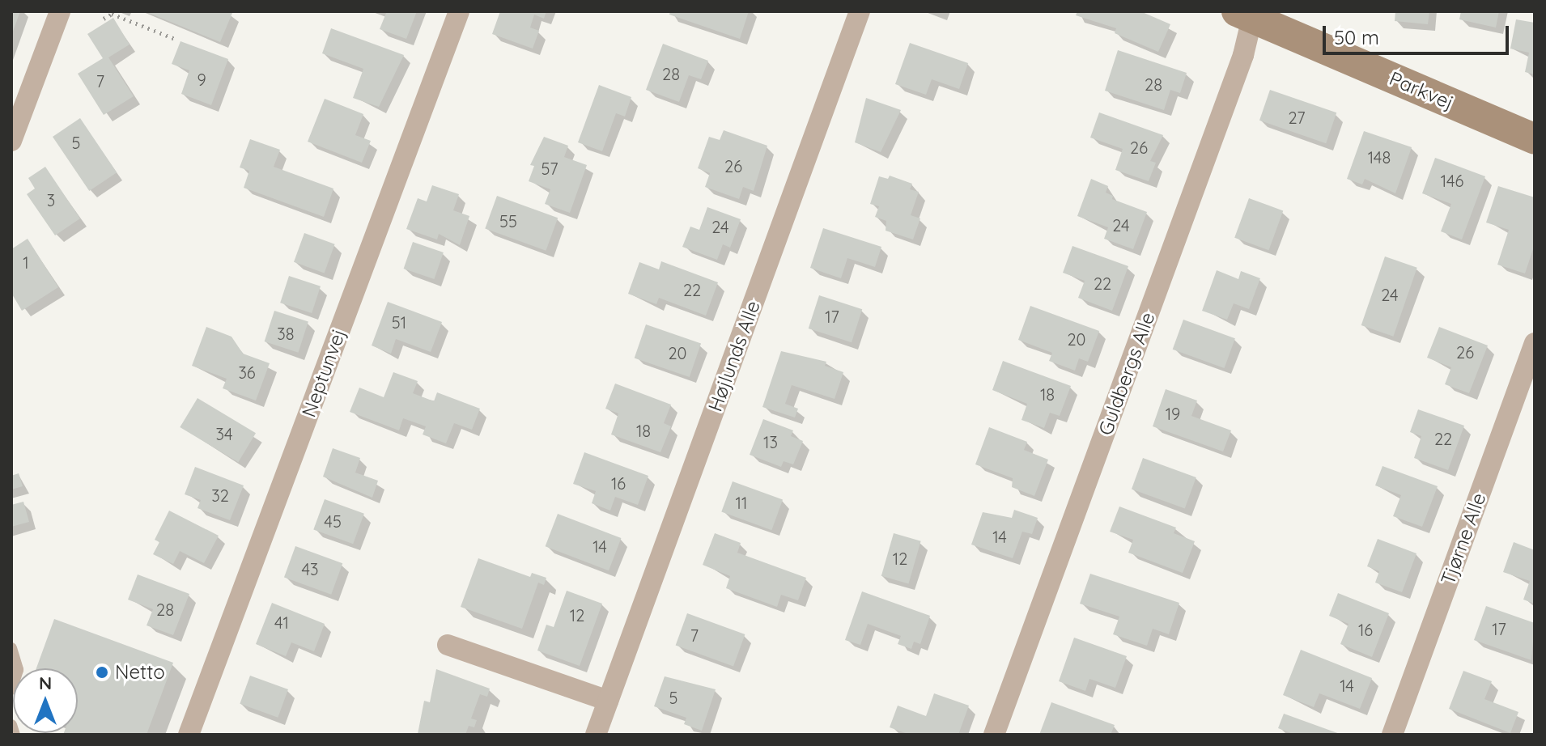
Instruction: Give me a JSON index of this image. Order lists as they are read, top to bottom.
{
  "streets": {
    "street": [
      "Parkvej",
      "Højlunds Alle",
      "Neptunvej",
      "Guldbergs Alle",
      "Tjørne Alle"
    ]
  },
  "crossings": [
    ["Parkvej", "Guldbergs Alle"]
  ],
  "places": ["Netto"],
  "house_numbers": [
    "28",
    "9",
    "7",
    "28",
    "27",
    "5",
    "26",
    "148",
    "26",
    "57",
    "146",
    "3",
    "55",
    "24",
    "24",
    "1",
    "22",
    "22",
    "24",
    "17",
    "51",
    "38",
    "20",
    "26",
    "20",
    "36",
    "18",
    "19",
    "18",
    "34",
    "22",
    "13",
    "16",
    "32",
    "11",
    "45",
    "14",
    "14",
    "12",
    "43",
    "28",
    "12",
    "41",
    "17",
    "16",
    "7",
    "14",
    "5"
  ],
  "scale_bar": "50 m",
  "north": "top"
}
